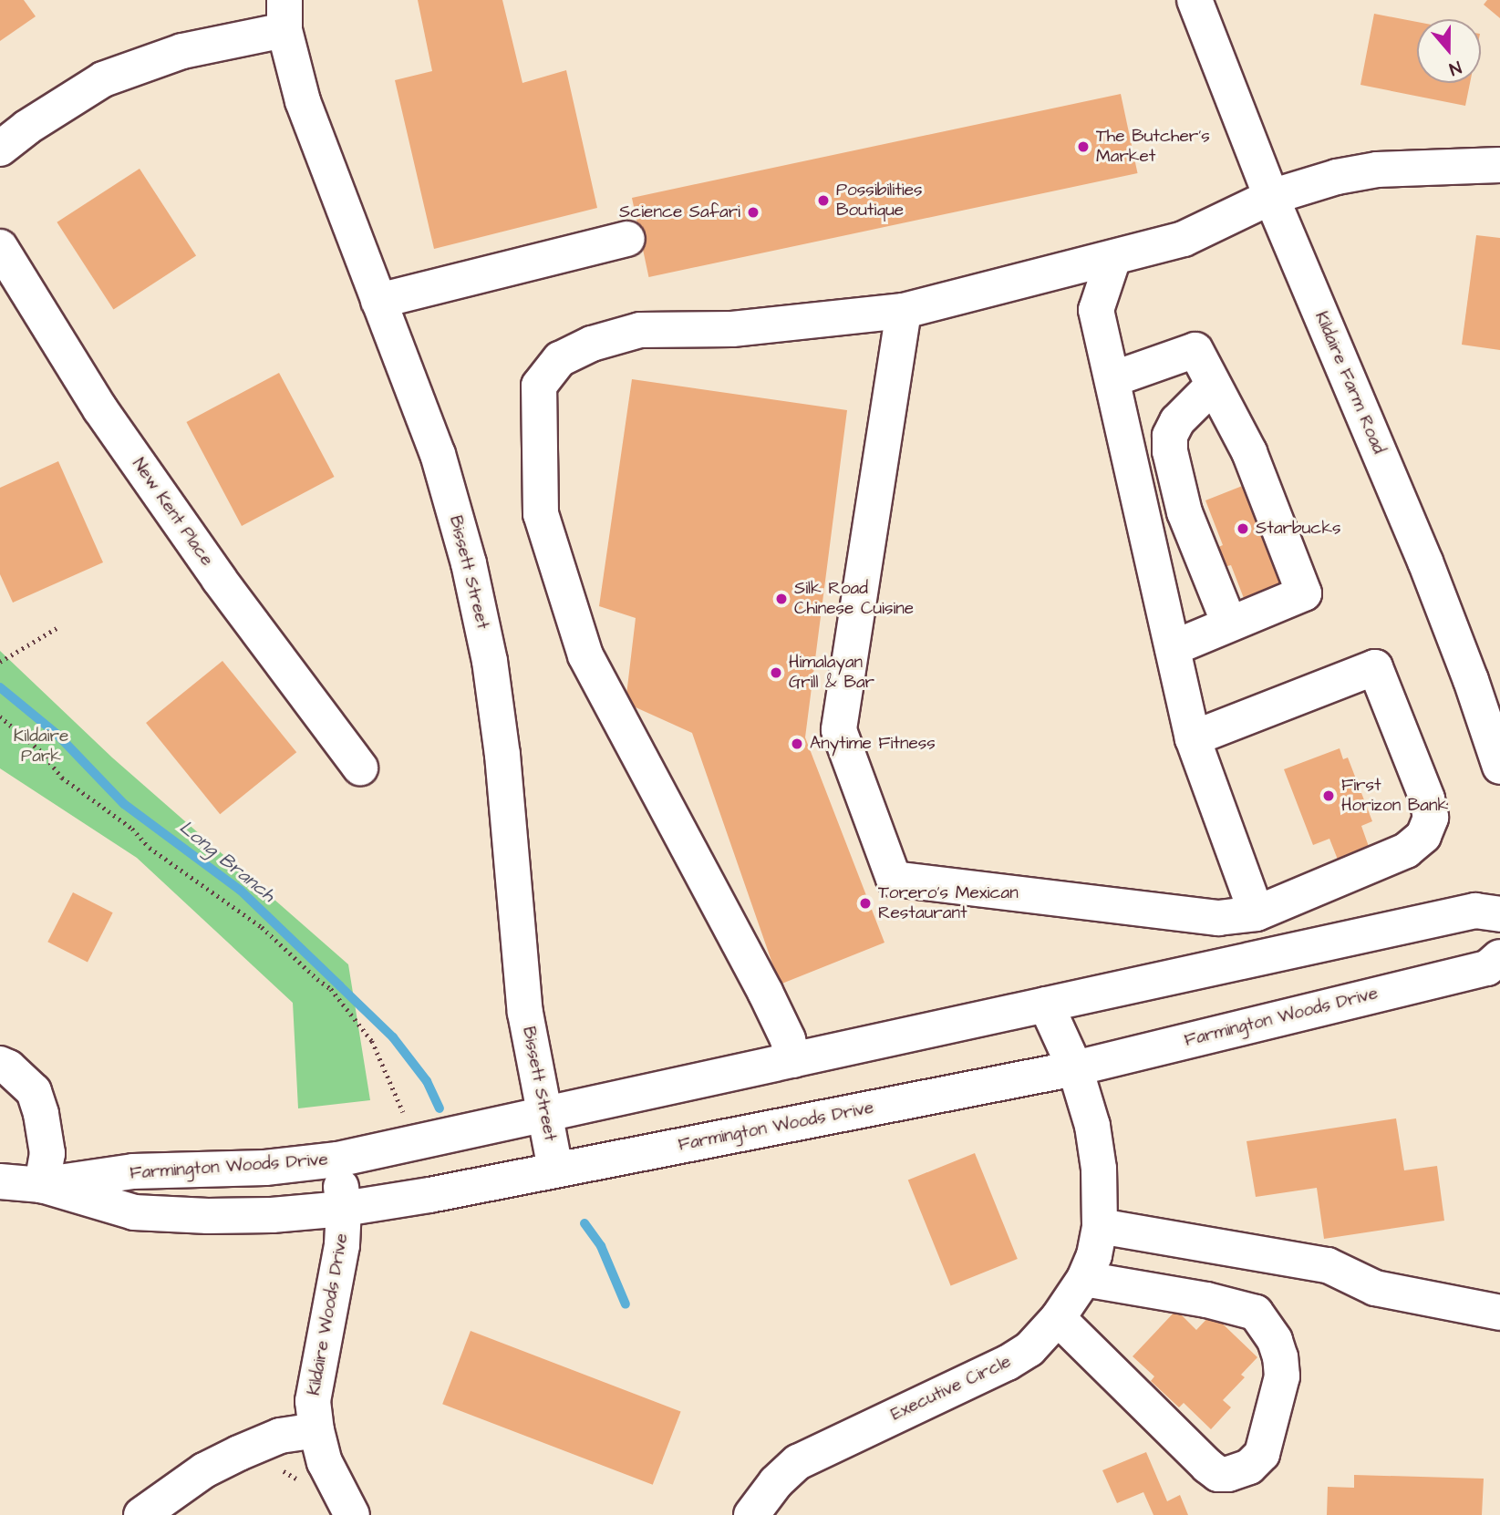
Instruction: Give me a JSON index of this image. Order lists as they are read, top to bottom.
{
  "streets": {
    "street": [
      "Kildaire Farm Road",
      "New Kent Place",
      "Bissett Street",
      "Farmington Woods Drive",
      "Kildaire Woods Drive",
      "Executive Circle"
    ]
  },
  "crossings": [
    ["Bissett Street", "Farmington Woods Drive"],
    ["Farmington Woods Drive", "Kildaire Woods Drive"],
    ["Farmington Woods Drive", "Executive Circle"]
  ],
  "water": ["Long Branch"],
  "parks": ["Kildaire Park"],
  "places": [
    "The Butcher's Market",
    "Possibilities Boutique",
    "Science Safari",
    "Starbucks",
    "Silk Road Chinese Cuisine",
    "Himalayan Grill & Bar",
    "Anytime Fitness",
    "First Horizon Bank",
    "Torero's Mexican Restaurant"
  ],
  "north": "bottom"
}
